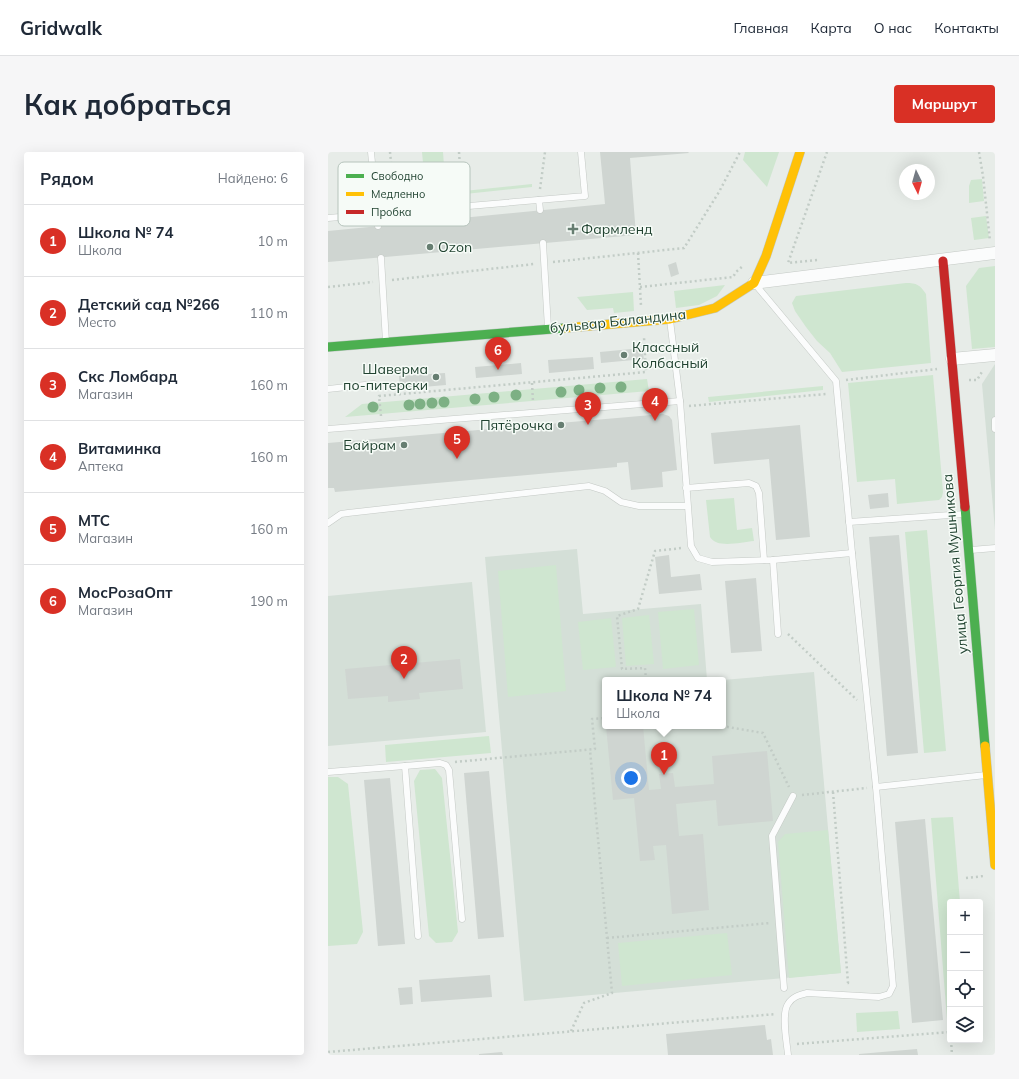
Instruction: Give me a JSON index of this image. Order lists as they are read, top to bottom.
{
  "streets": {
    "street": ["бульвар Баландина", "улица Георгия Мушникова"]
  },
  "crossings": [
    ["бульвар Баландина", "улица Георгия Мушникова"]
  ],
  "places": {
    "health": ["Фармленд"],
    "other": [
      "Ozon",
      "Классный Колбасный",
      "Шаверма по-питерски",
      "Пятёрочка",
      "Байрам"
    ]
  },
  "legend": ["Свободно", "Медленно", "Пробка"],
  "north": "bottom",
  "page": {
    "header": "Gridwalk",
    "nav": [
      "Главная",
      "Карта",
      "О нас",
      "Контакты"
    ],
    "buttons": "Маршрут",
    "title": "Как добраться",
    "heading": ["Рядом", "Найдено: 6"],
    "list": [
      {
        "mark": "1",
        "name": "Школа № 74",
        "note": "Школа",
        "value": "10 m"
      },
      {
        "mark": "2",
        "name": "Детский сад №266",
        "note": "Место",
        "value": "110 m"
      },
      {
        "mark": "3",
        "name": "Скс Ломбард",
        "note": "Магазин",
        "value": "160 m"
      },
      {
        "mark": "4",
        "name": "Витаминка",
        "note": "Аптека",
        "value": "160 m"
      },
      {
        "mark": "5",
        "name": "МТС",
        "note": "Магазин",
        "value": "160 m"
      },
      {
        "mark": "6",
        "name": "МосРозаОпт",
        "note": "Магазин",
        "value": "190 m"
      }
    ],
    "pins": [
      "6",
      "4",
      "3",
      "5",
      "2",
      "1"
    ],
    "popup": ["Школа № 74", "Школа"],
    "map_buttons": ["+", "−"]
  }
}
